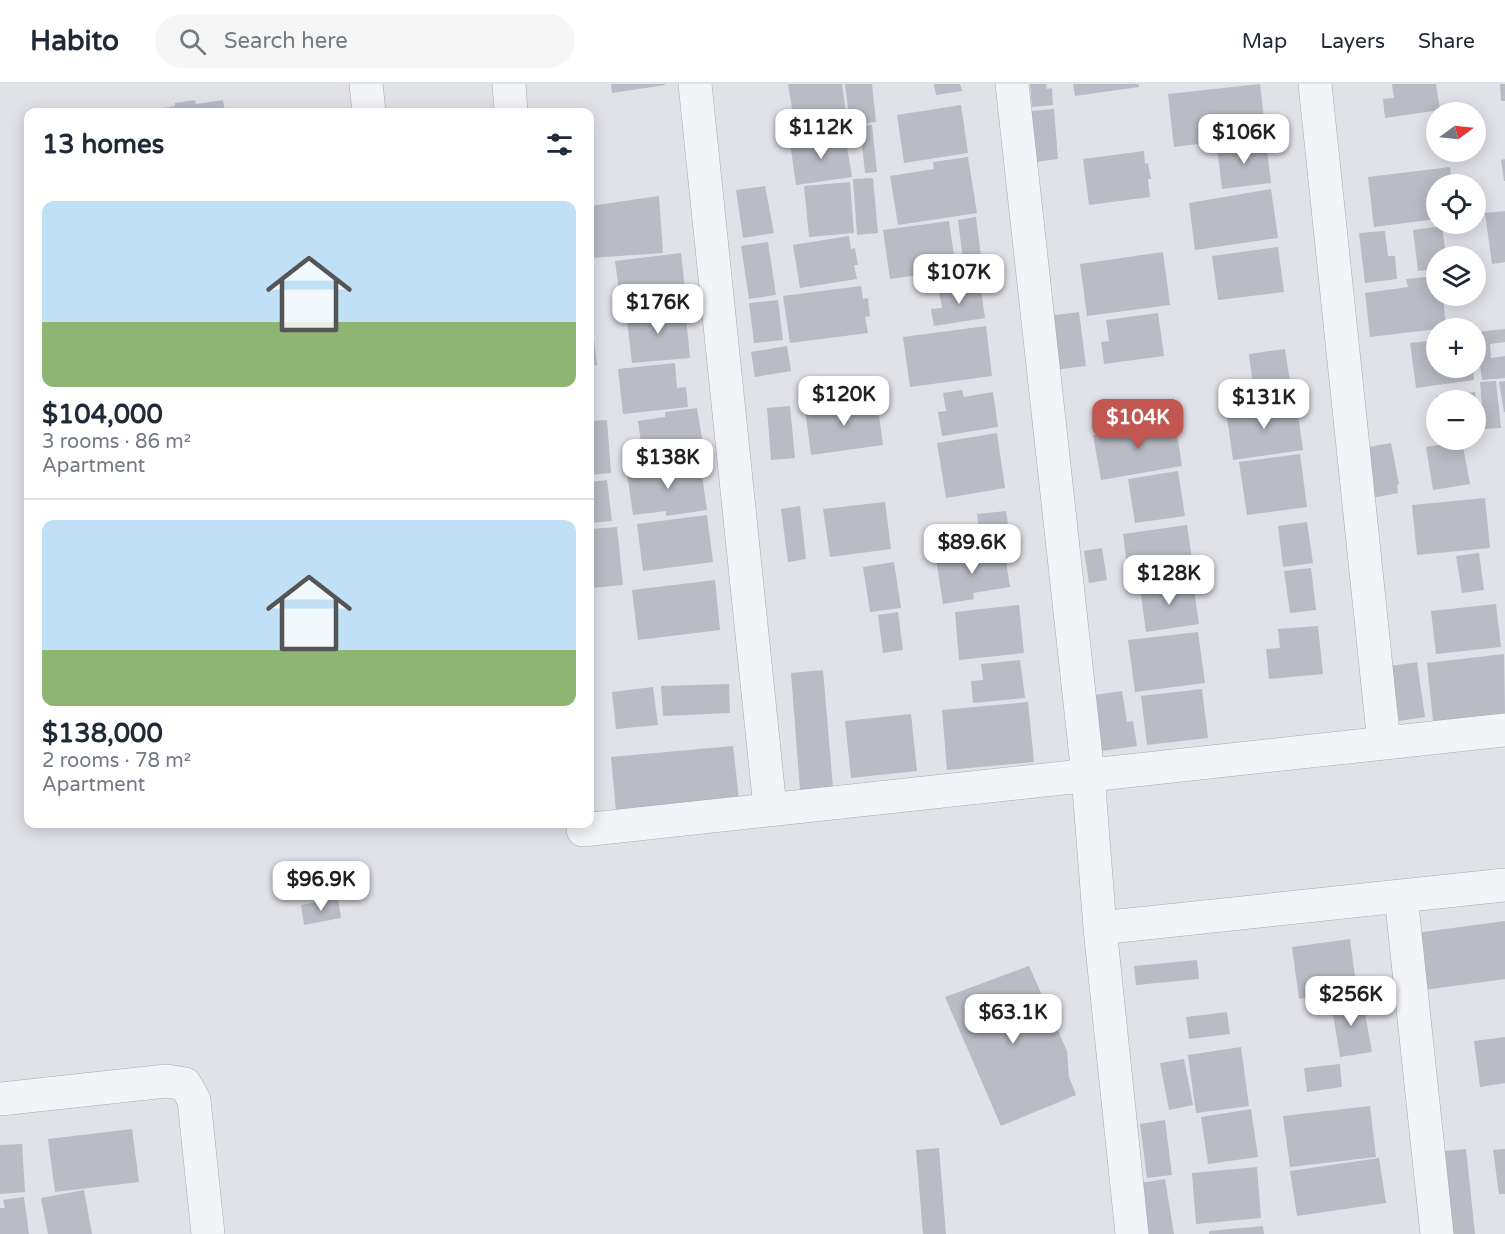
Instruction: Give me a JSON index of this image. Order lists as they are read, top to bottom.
{
  "north": "right",
  "page": {
    "header": "Habito",
    "search": "Search here",
    "nav": ["Map", "Layers", "Share"],
    "map_buttons": ["+", "−"],
    "heading": "13 homes",
    "price": [
      "$112K",
      "$106K",
      "$107K",
      "$176K",
      "$120K",
      "$131K",
      "$104K",
      "$138K",
      "$89.6K",
      "$128K",
      "$96.9K",
      "$256K",
      "$63.1K"
    ],
    "list": [
      {
        "name": "$104,000",
        "note": "3 rooms · 86 m² · Apartment"
      },
      {
        "name": "$138,000",
        "note": "2 rooms · 78 m² · Apartment"
      }
    ]
  }
}
